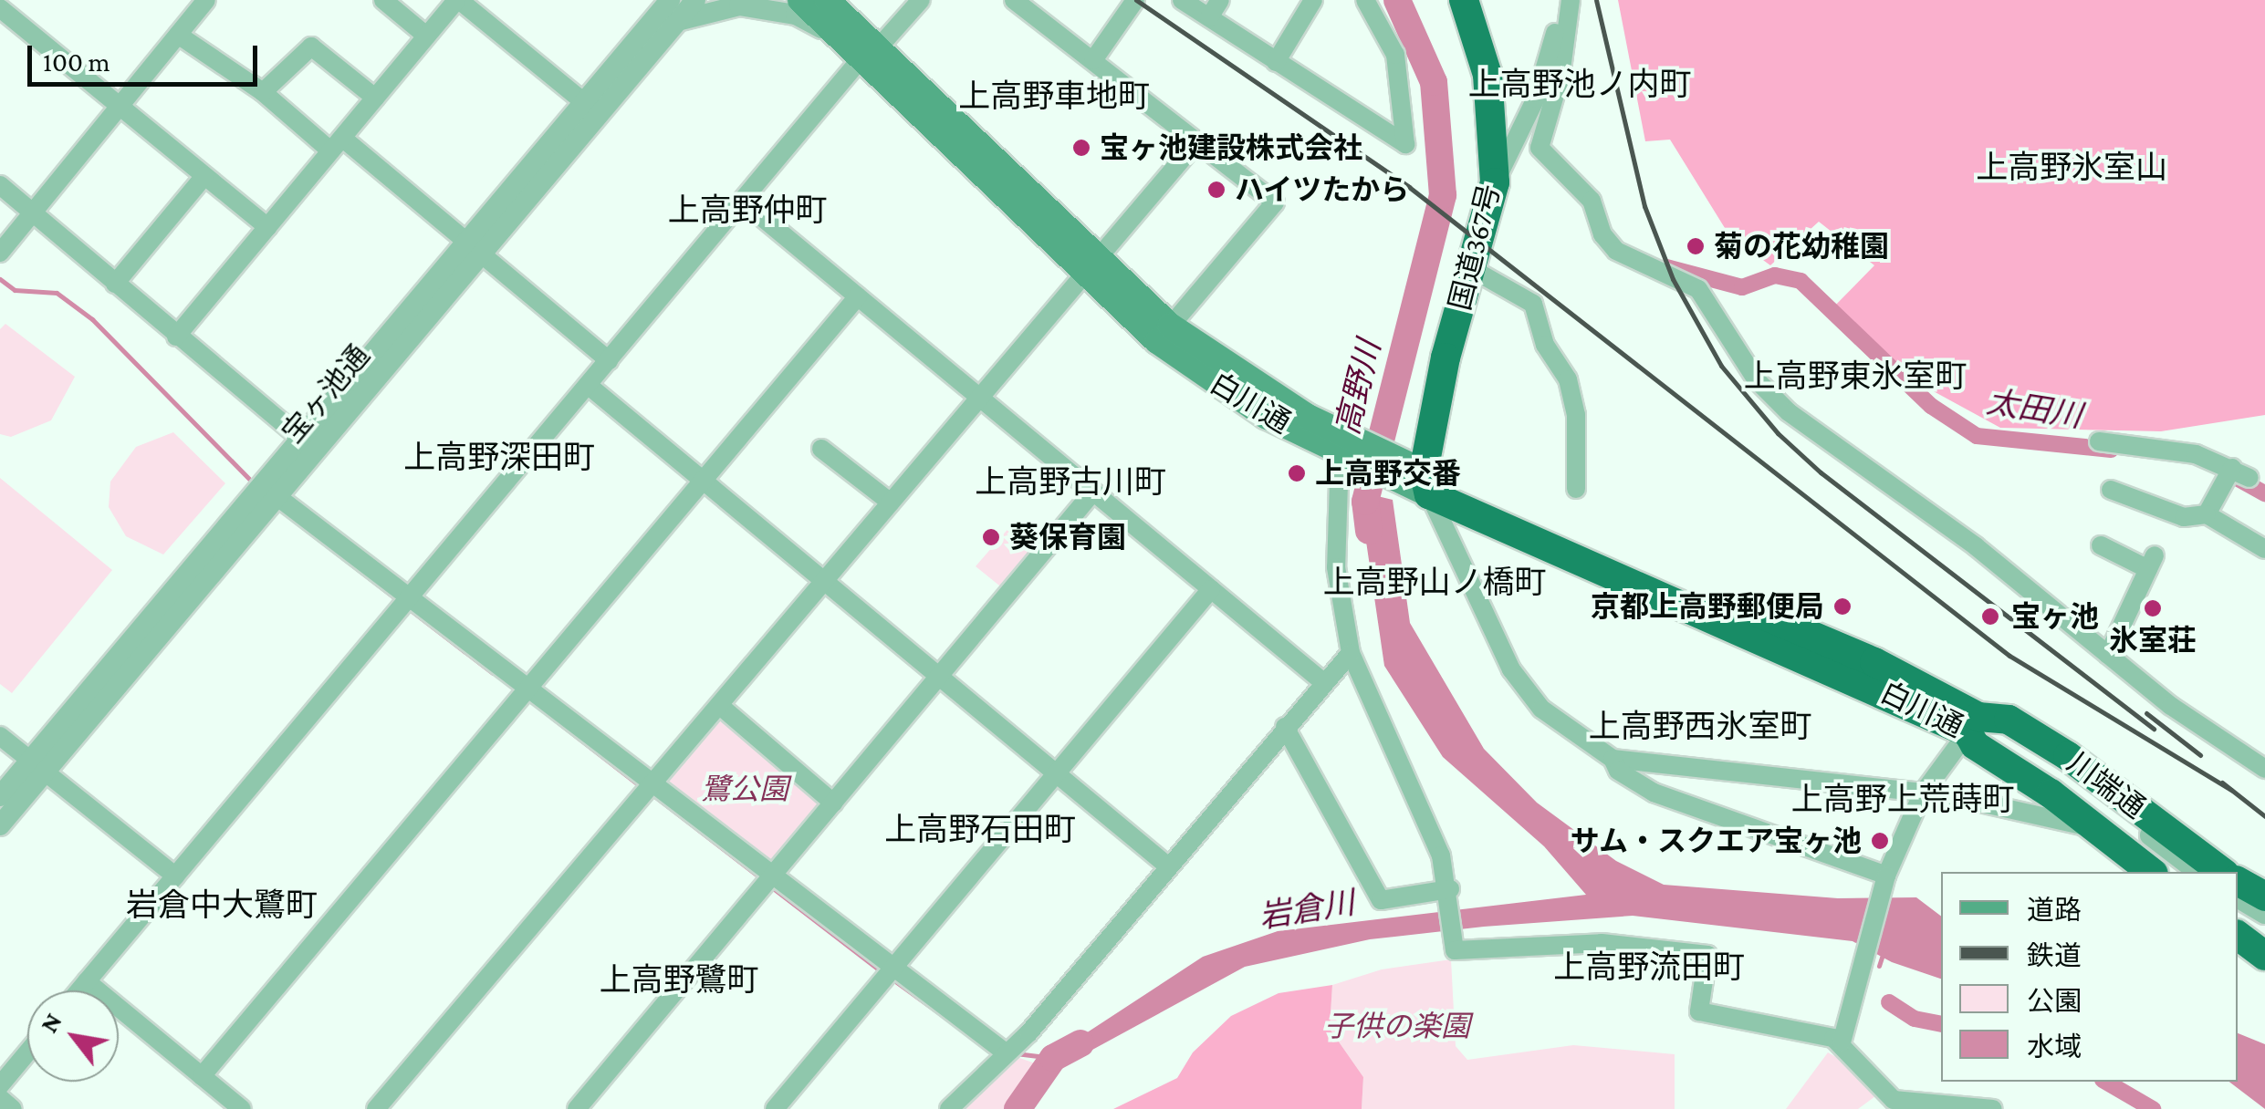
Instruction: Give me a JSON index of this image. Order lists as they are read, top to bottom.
{
  "streets": {
    "highway": ["国道367号", "白川通", "川端通"],
    "street": ["宝ヶ池通"]
  },
  "crossings": [
    ["国道367号", "白川通"],
    ["白川通", "川端通"]
  ],
  "districts": [
    "上高野池ノ内町",
    "上高野車地町",
    "上高野氷室山",
    "上高野仲町",
    "上高野東氷室町",
    "上高野深田町",
    "上高野古川町",
    "上高野山ノ橋町",
    "上高野西氷室町",
    "上高野上荒蒔町",
    "上高野石田町",
    "岩倉中大鷺町",
    "上高野流田町",
    "上高野鷺町"
  ],
  "water": ["高野川", "太田川", "岩倉川"],
  "parks": ["鷺公園", "子供の楽園"],
  "places": [
    "宝ヶ池建設株式会社",
    "ハイツたから",
    "菊の花幼稚園",
    "上高野交番",
    "葵保育園",
    "京都上高野郵便局",
    "氷室荘",
    "宝ヶ池",
    "サム・スクエア宝ヶ池"
  ],
  "legend": [
    "道路",
    "鉄道",
    "公園",
    "水域"
  ],
  "scale_bar": "100 m",
  "north": "top left"
}
